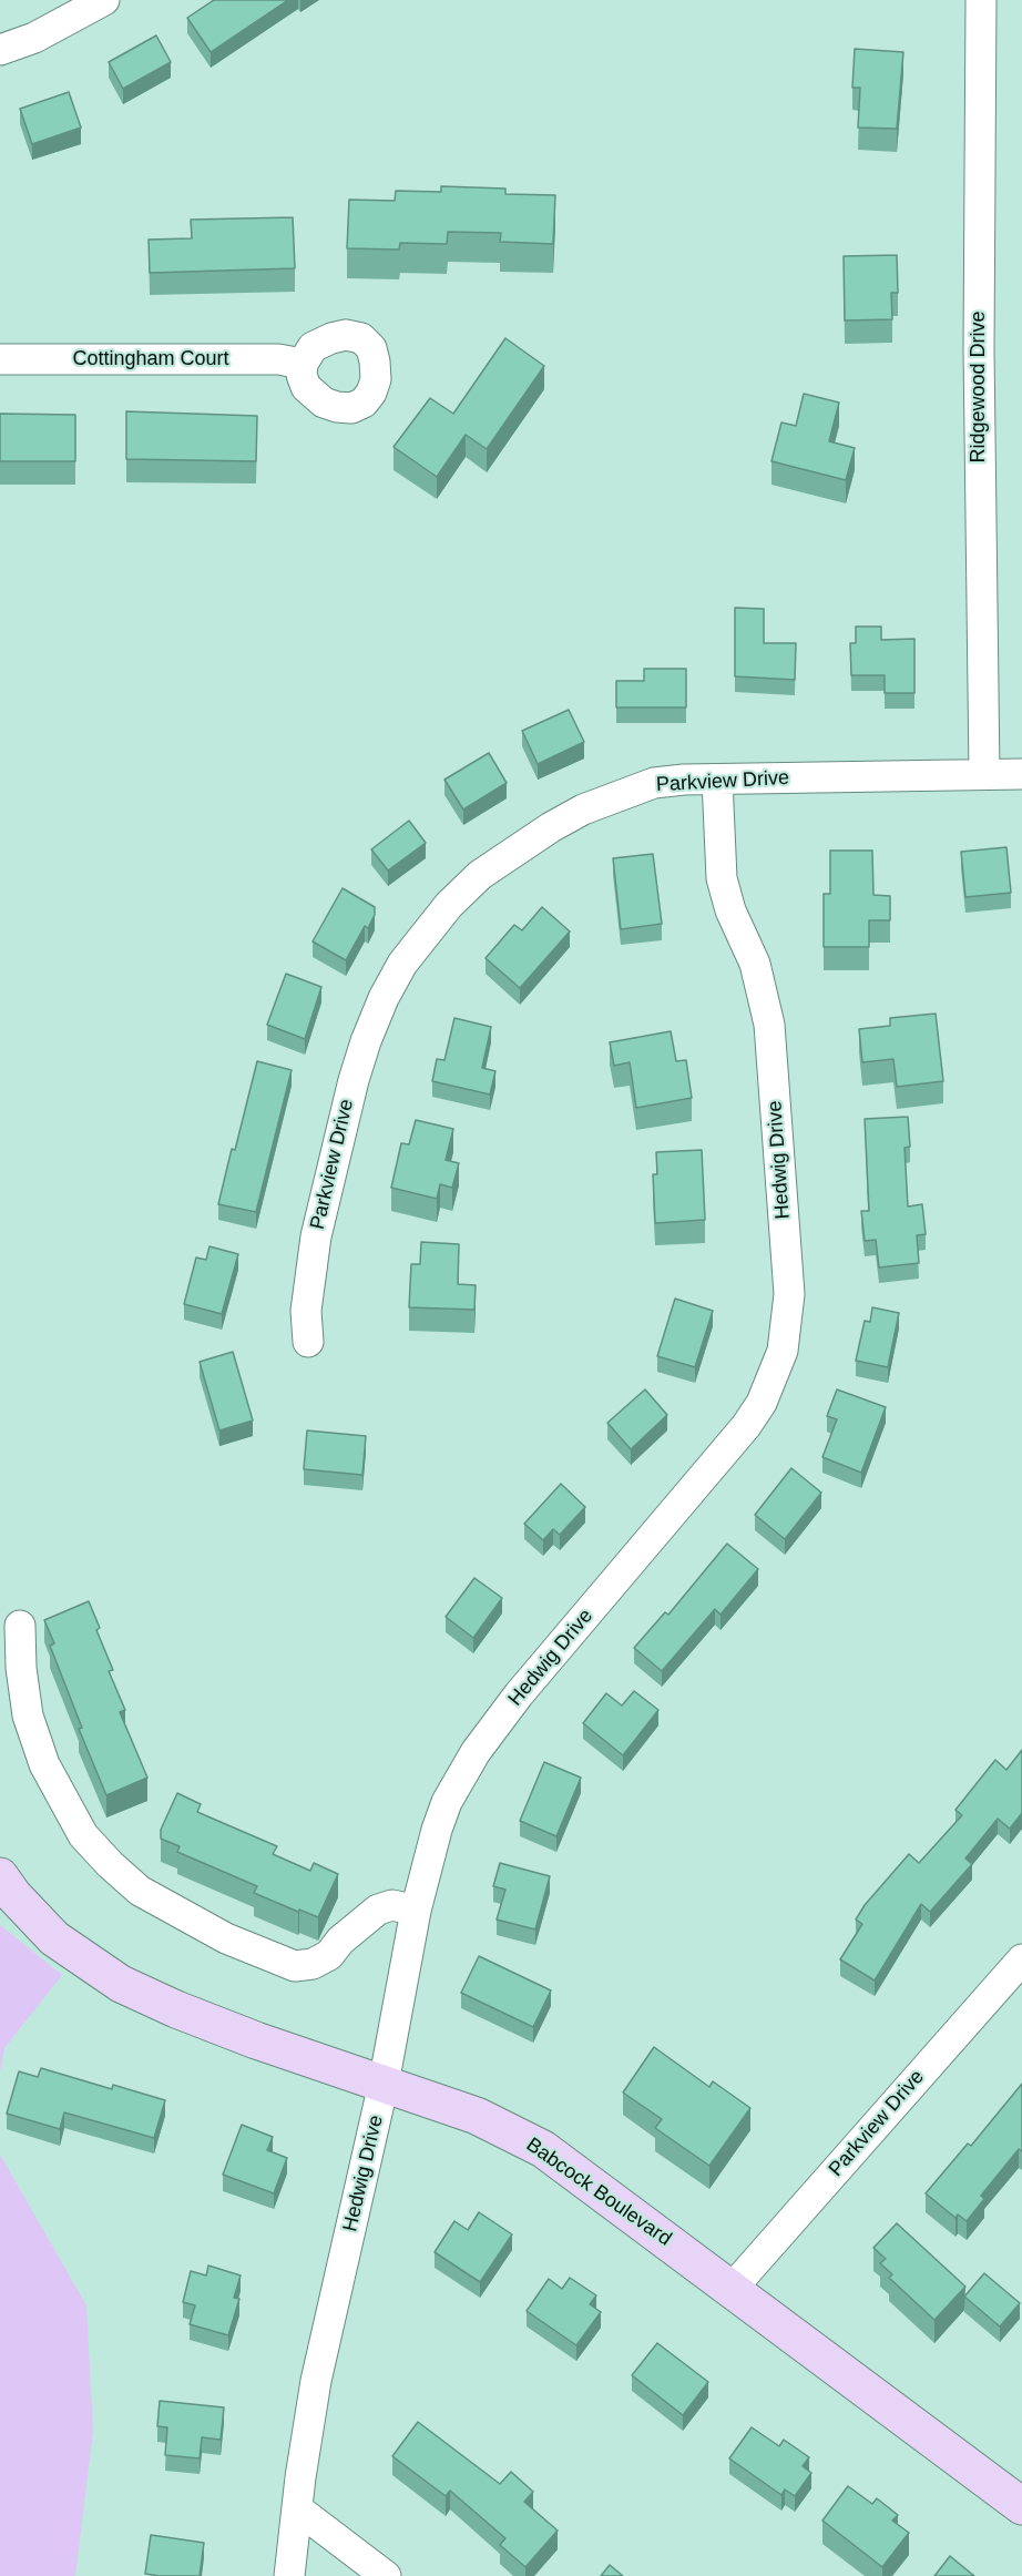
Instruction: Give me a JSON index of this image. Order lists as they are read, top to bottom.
{
  "streets": {
    "main road": ["Babcock Boulevard"],
    "street": [
      "Cottingham Court",
      "Ridgewood Drive",
      "Parkview Drive",
      "Hedwig Drive"
    ]
  },
  "crossings": [
    ["Ridgewood Drive", "Parkview Drive"],
    ["Parkview Drive", "Hedwig Drive"],
    ["Parkview Drive", "Babcock Boulevard"],
    ["Hedwig Drive", "Babcock Boulevard"]
  ]
}
